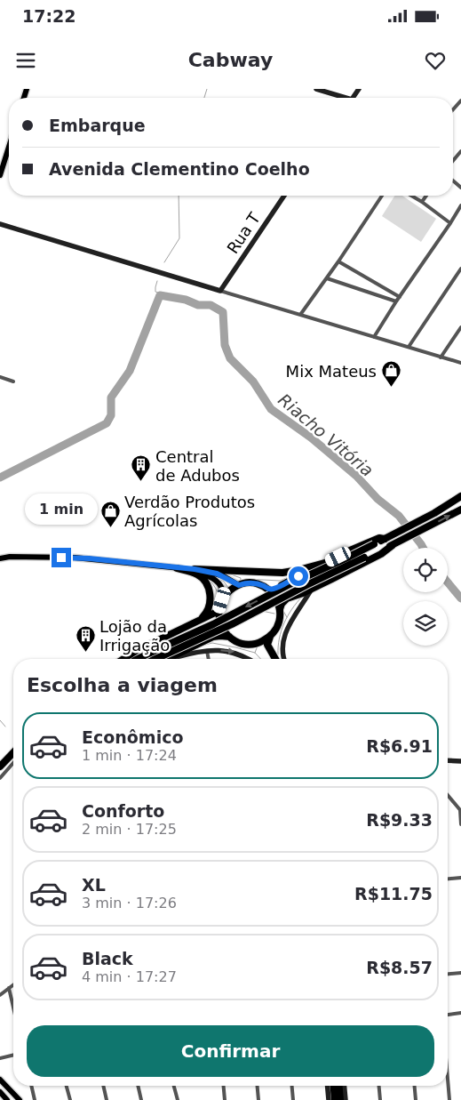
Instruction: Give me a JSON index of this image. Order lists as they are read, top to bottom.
{
  "streets": {
    "street": ["Rua T"]
  },
  "water": ["Riacho Vitória"],
  "places": {
    "shop": ["Mix Mateus", "Verdão Produtos Agrícolas"],
    "building": ["Central de Adubos", "Lojão da Irrigação"]
  },
  "page": {
    "status": "17:22",
    "header": "Cabway",
    "banner": ["Embarque", "Avenida Clementino Coelho"],
    "bubble": "1 min",
    "heading": "Escolha a viagem",
    "list": [
      {
        "name": "Econômico",
        "note": "1 min · 17:24",
        "value": "R$6.91"
      },
      {
        "name": "Conforto",
        "note": "2 min · 17:25",
        "value": "R$9.33"
      },
      {
        "name": "XL",
        "note": "3 min · 17:26",
        "value": "R$11.75"
      },
      {
        "name": "Black",
        "note": "4 min · 17:27",
        "value": "R$8.57"
      }
    ],
    "buttons": "Confirmar"
  }
}
